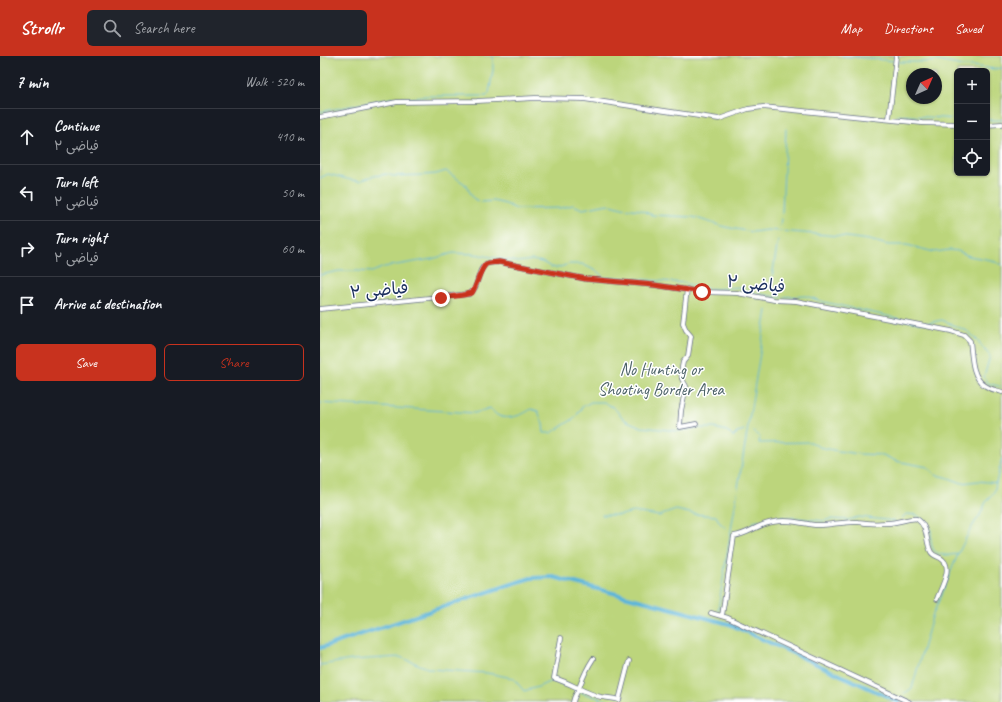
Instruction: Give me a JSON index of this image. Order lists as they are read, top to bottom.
{
  "streets": {
    "street": ["فیاضی ۲"]
  },
  "parks": ["No Hunting or Shooting Border Area"],
  "north": "top right",
  "page": {
    "header": "Strollr",
    "search": "Search here",
    "nav": ["Map", "Directions", "Saved"],
    "heading": ["7 min", "Walk · 520 m"],
    "map_buttons": ["+", "−"],
    "list": [
      ["Continue", "فیاضی ۲", "410 m"],
      ["Turn left", "فیاضی ۲", "50 m"],
      ["Turn right", "فیاضی ۲", "60 m"],
      "Arrive at destination"
    ],
    "buttons": ["Save", "Share"]
  }
}
